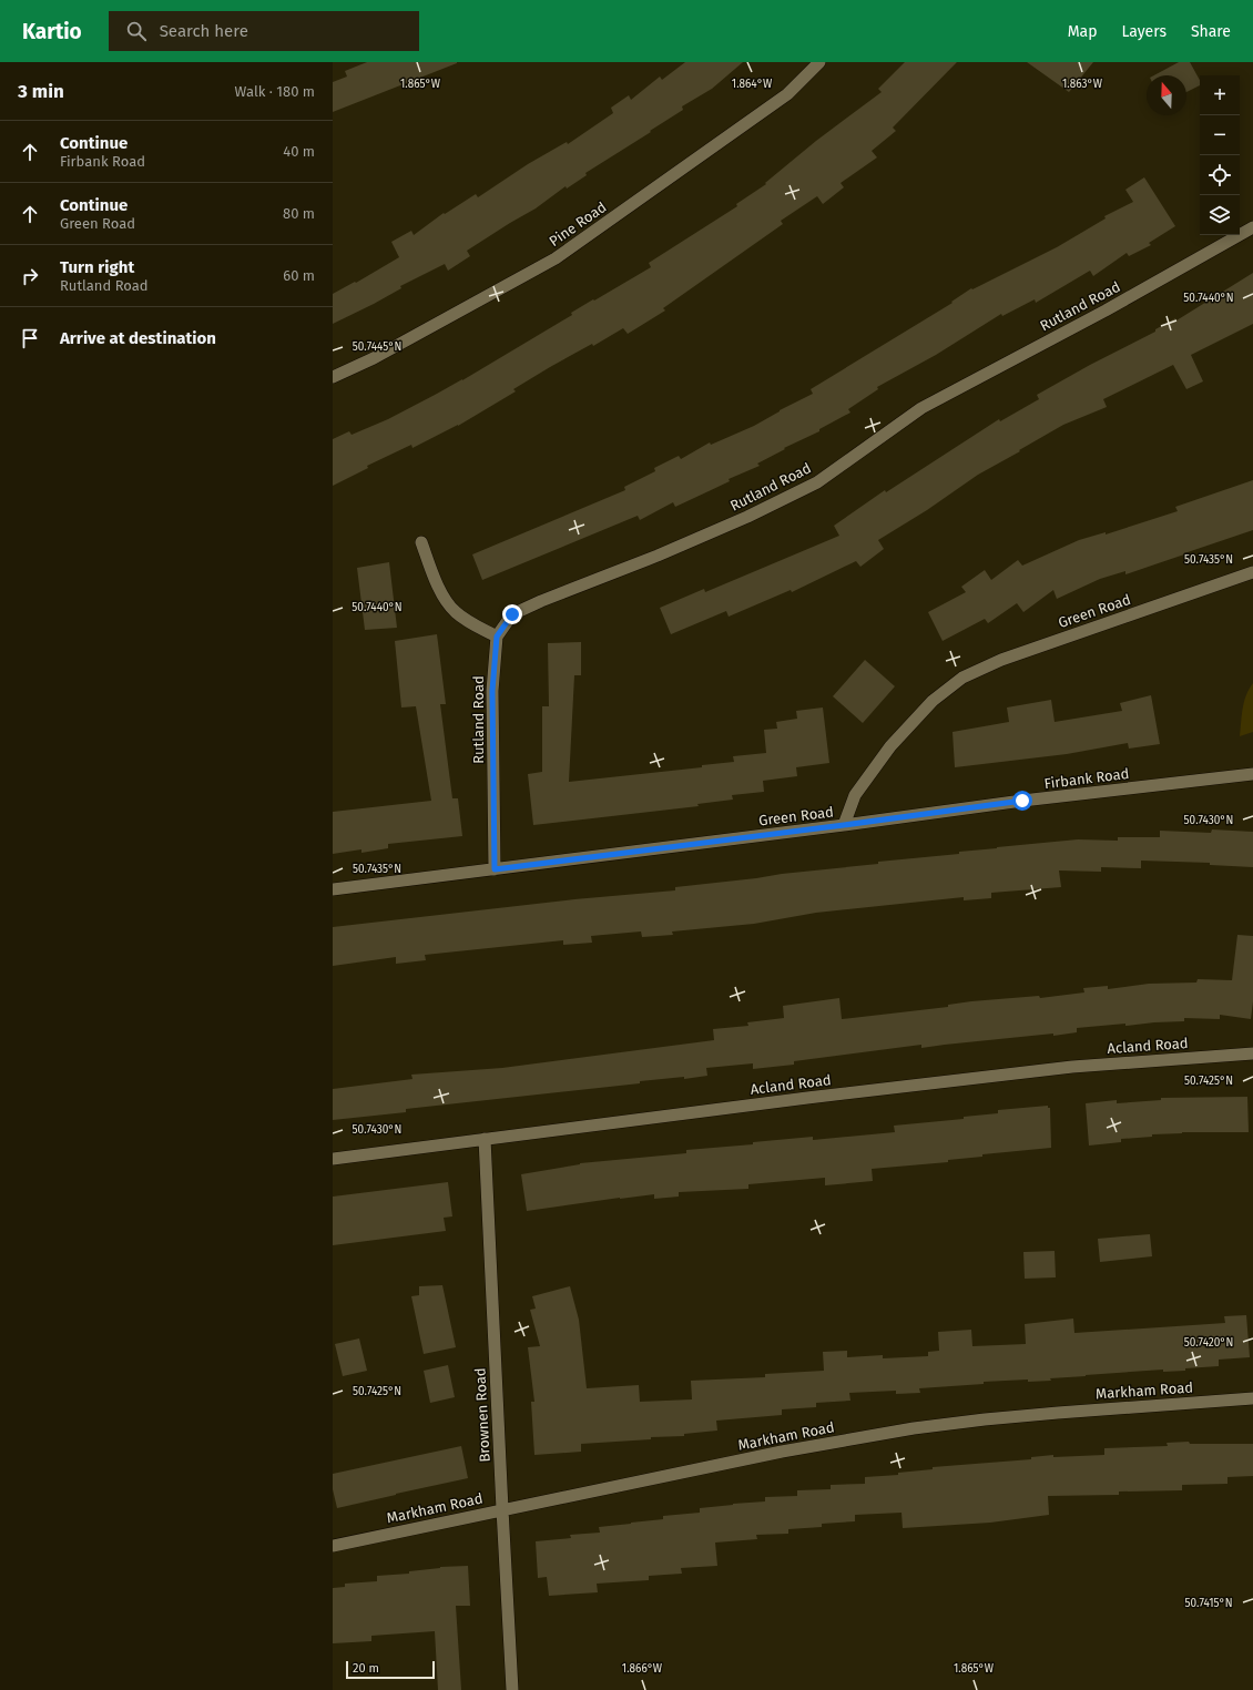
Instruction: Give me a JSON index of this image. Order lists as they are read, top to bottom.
{
  "streets": {
    "street": [
      "Pine Road",
      "Rutland Road",
      "Green Road",
      "Firbank Road",
      "Acland Road",
      "Markham Road",
      "Brownen Road"
    ]
  },
  "crossings": [
    ["Rutland Road", "Green Road"],
    ["Green Road", "Firbank Road"],
    ["Acland Road", "Brownen Road"],
    ["Markham Road", "Brownen Road"]
  ],
  "scale_bar": "20 m",
  "north": "top",
  "page": {
    "header": "Kartio",
    "search": "Search here",
    "nav": ["Map", "Layers", "Share"],
    "heading": ["3 min", "Walk · 180 m"],
    "map_buttons": ["+", "−"],
    "list": [
      ["Continue", "Firbank Road", "40 m"],
      ["Continue", "Green Road", "80 m"],
      ["Turn right", "Rutland Road", "60 m"],
      "Arrive at destination"
    ],
    "scale": "20 m"
  },
  "coordinates": [
    "1.864°W",
    "1.863°W",
    "1.865°W",
    "50.7440°N",
    "50.7445°N",
    "50.7435°N",
    "50.7430°N",
    "50.7425°N",
    "50.7420°N",
    "50.7415°N",
    "1.866°W"
  ]
}
